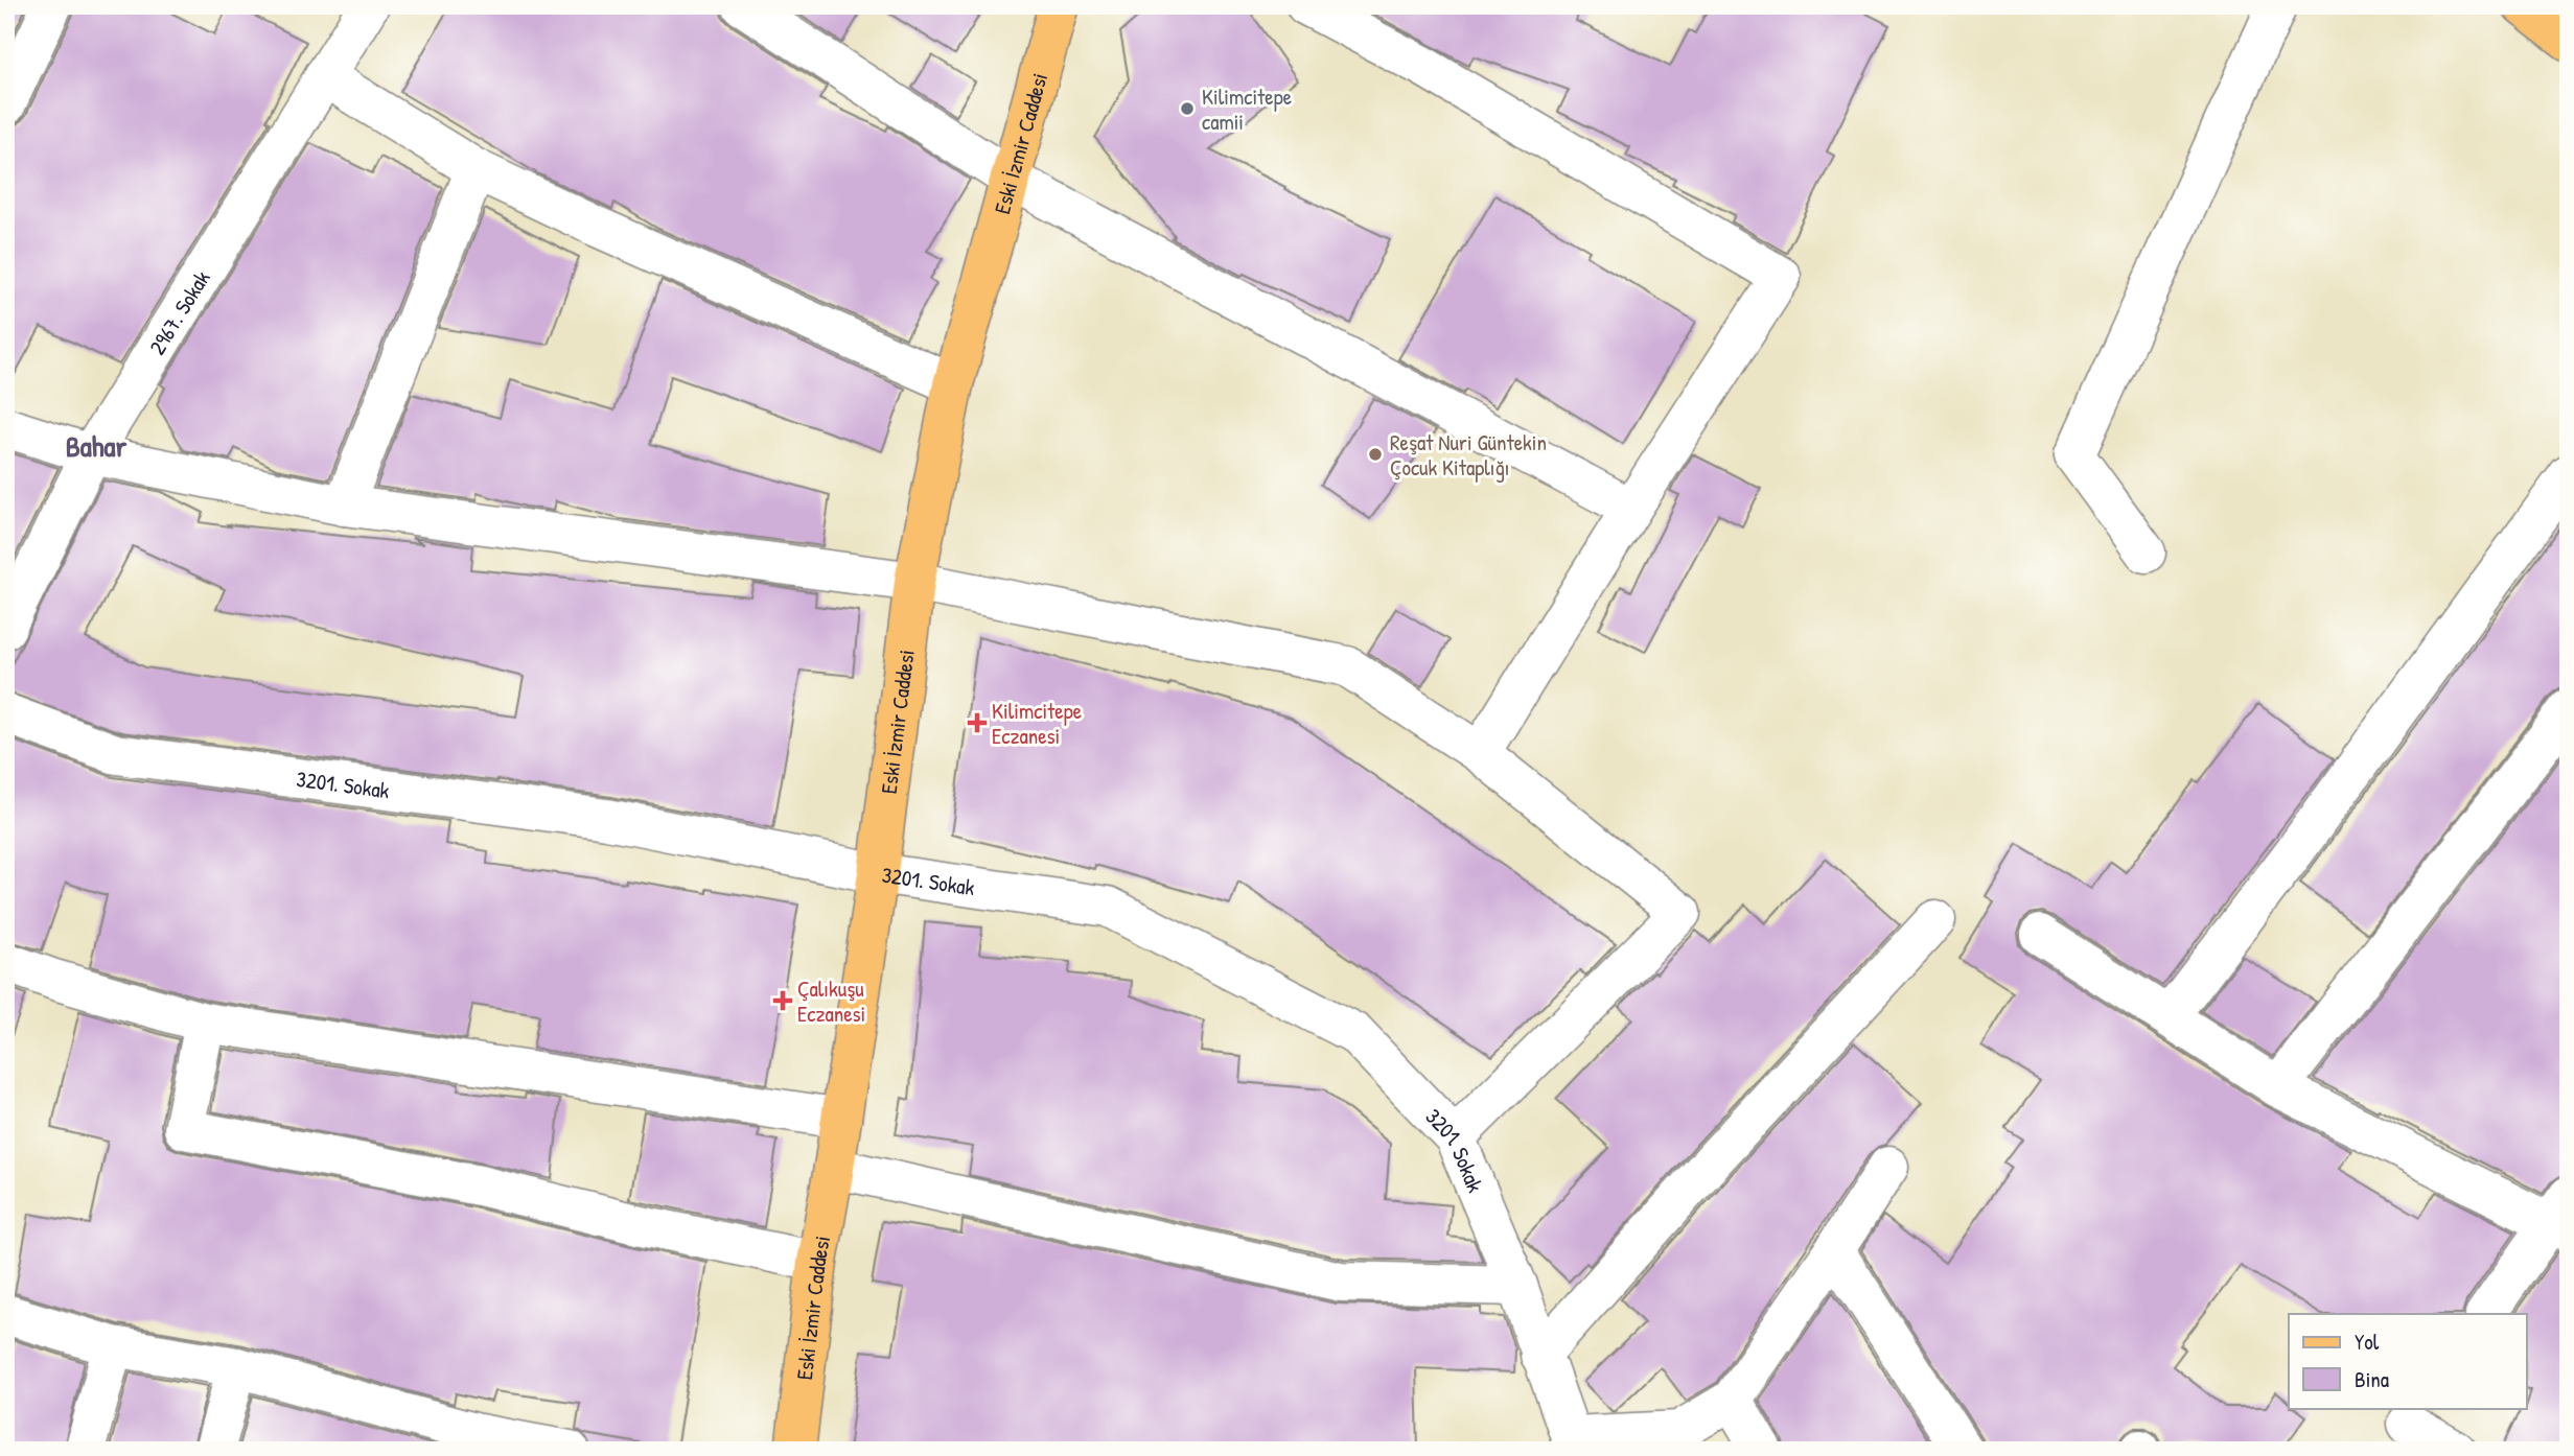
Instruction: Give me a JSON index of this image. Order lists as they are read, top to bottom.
{
  "streets": {
    "main road": ["Eski İzmir Caddesi"],
    "street": ["2967. Sokak", "3201. Sokak"]
  },
  "crossings": [
    ["Eski İzmir Caddesi", "3201. Sokak"]
  ],
  "districts": ["Bahar"],
  "places": {
    "other": ["Kilimcitepe camii", "Reşat Nuri Güntekin Çocuk Kitaplığı"],
    "health": ["Kilimcitepe Eczanesi", "Çalıkuşu Eczanesi"]
  },
  "legend": ["Yol", "Bina"]
}
